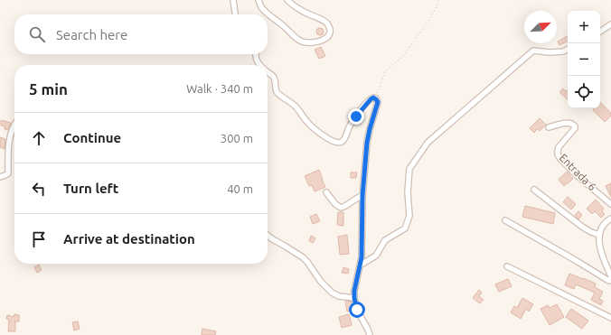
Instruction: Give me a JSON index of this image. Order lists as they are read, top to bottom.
{
  "streets": {
    "street": ["Entrada 6"]
  },
  "north": "top right",
  "page": {
    "map_buttons": ["+", "−"],
    "search": "Search here",
    "heading": ["5 min", "Walk · 340 m"],
    "list": [
      ["Continue", "300 m"],
      ["Turn left", "40 m"],
      "Arrive at destination"
    ]
  }
}
